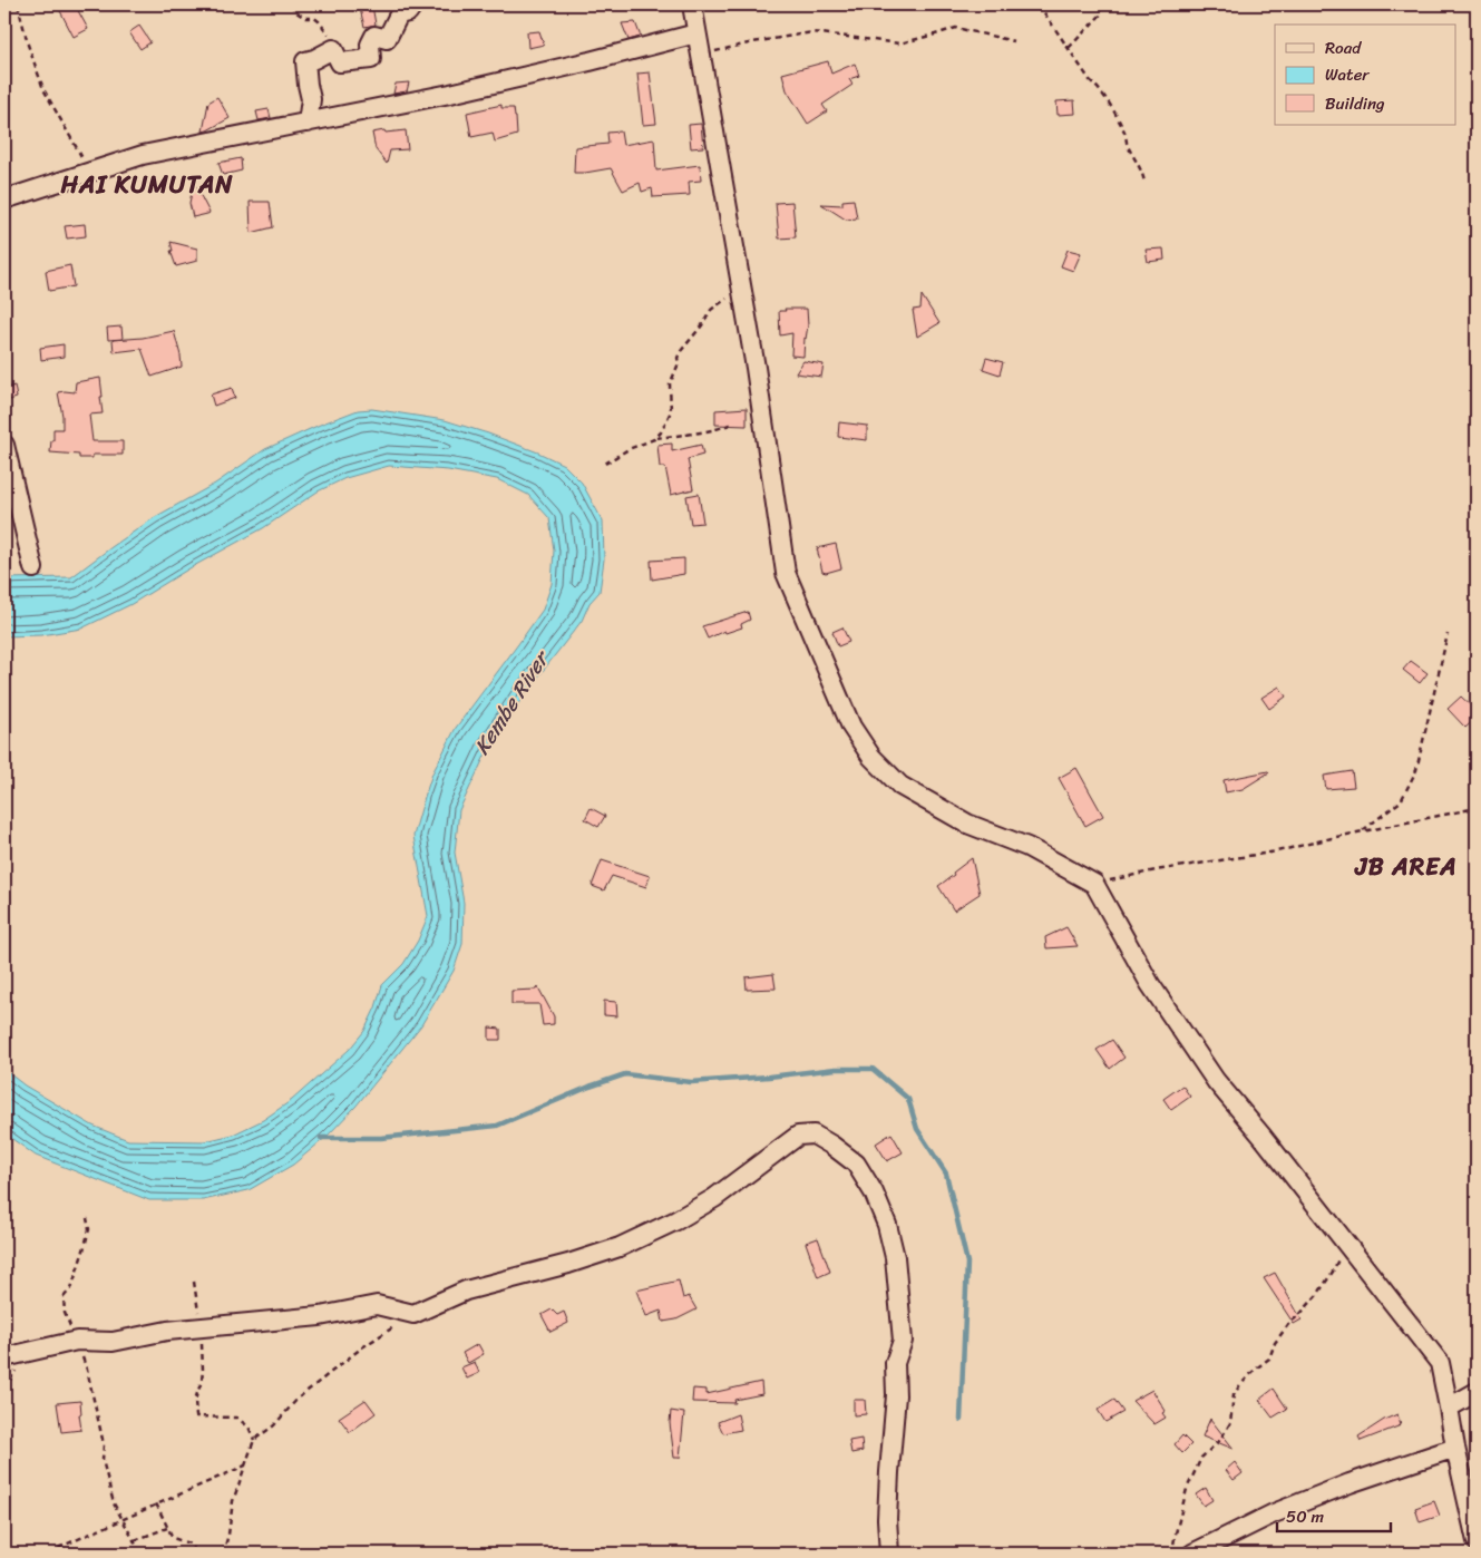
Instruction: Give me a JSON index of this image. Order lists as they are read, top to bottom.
{
  "districts": ["HAI KUMUTAN", "JB AREA"],
  "water": ["Kembe River"],
  "legend": ["Road", "Water", "Building"],
  "scale_bar": "50 m"
}
